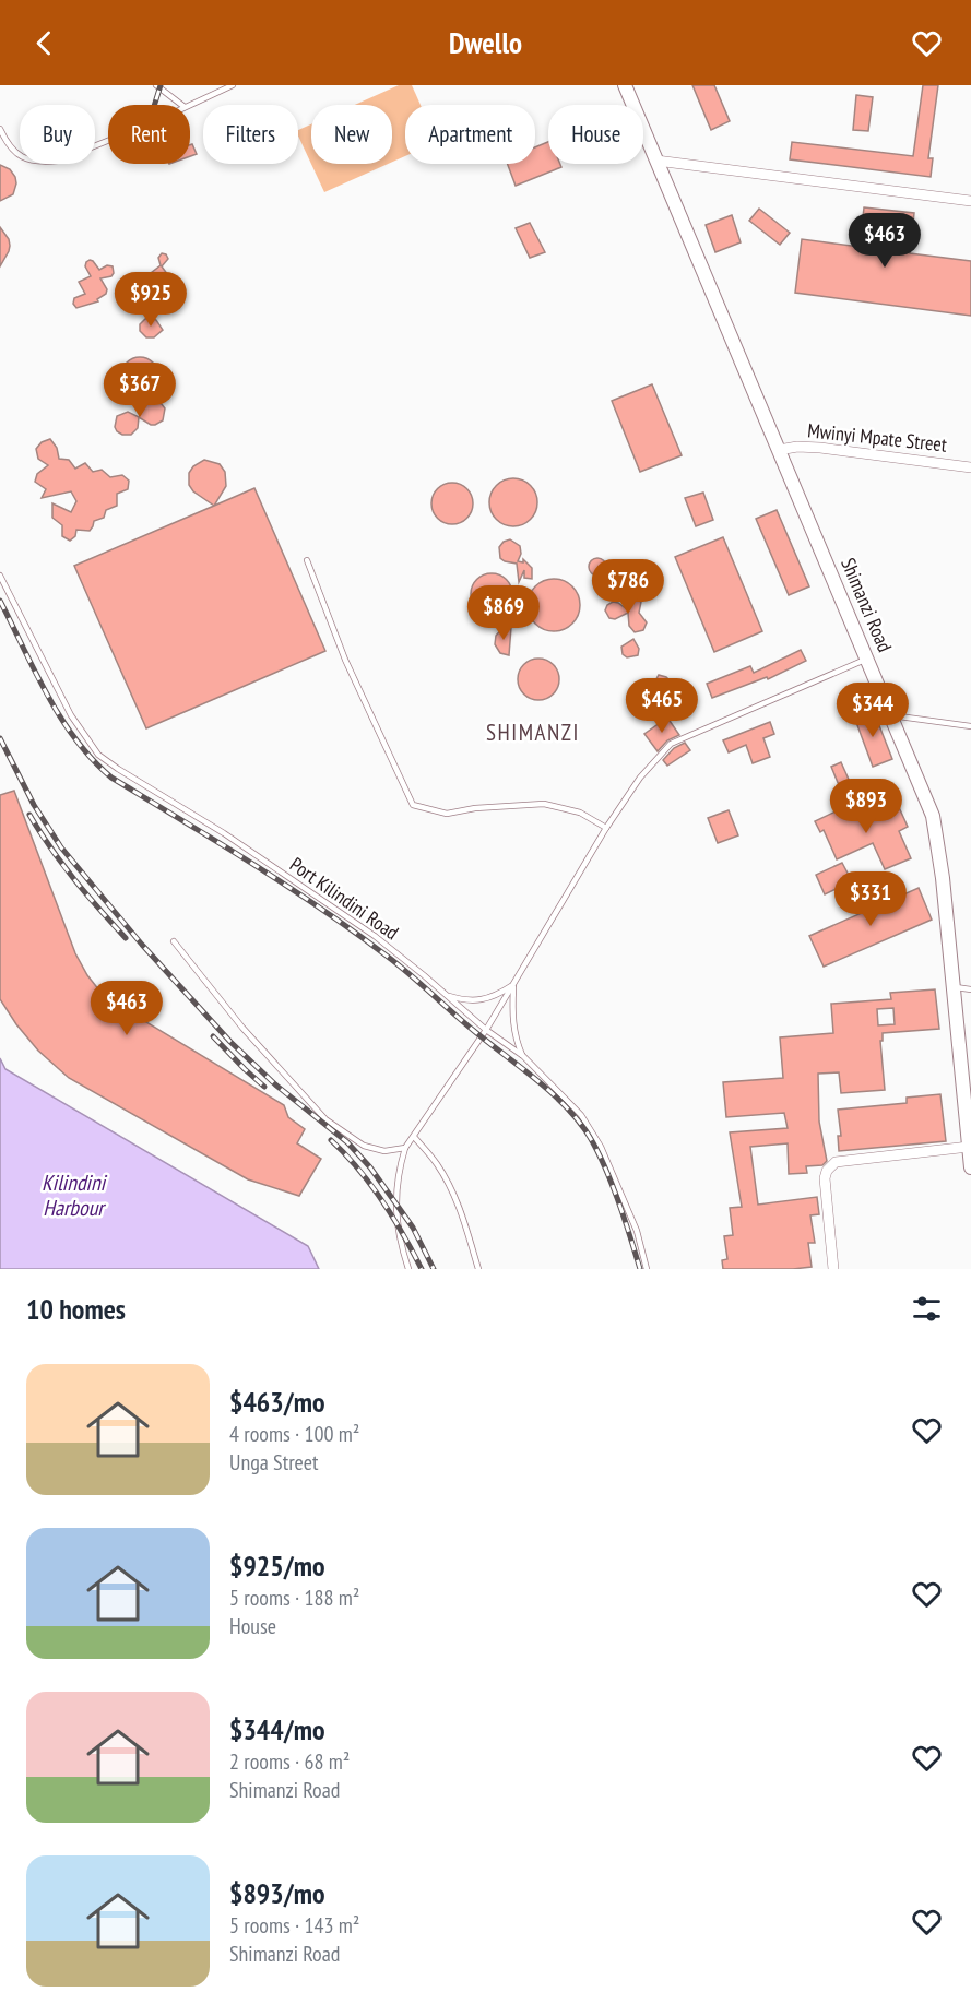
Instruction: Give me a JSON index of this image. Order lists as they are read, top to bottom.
{
  "streets": {
    "main road": ["Shimanzi Road"],
    "street": ["Mwinyi Mpate Street"],
    "lane": ["Port Kilindini Road"]
  },
  "crossings": [
    ["Mwinyi Mpate Street", "Shimanzi Road"]
  ],
  "districts": ["SHIMANZI"],
  "water": ["Kilindini Harbour"],
  "page": {
    "header": "Dwello",
    "chip": [
      "Buy",
      "Rent",
      "Filters",
      "New",
      "Apartment",
      "House"
    ],
    "price": [
      "$463",
      "$925",
      "$367",
      "$786",
      "$869",
      "$465",
      "$344",
      "$893",
      "$331",
      "$463"
    ],
    "heading": "10 homes",
    "list": [
      {
        "name": "$463/mo",
        "note": "4 rooms · 100 m² · Unga Street"
      },
      {
        "name": "$925/mo",
        "note": "5 rooms · 188 m² · House"
      },
      {
        "name": "$344/mo",
        "note": "2 rooms · 68 m² · Shimanzi Road"
      },
      {
        "name": "$893/mo",
        "note": "5 rooms · 143 m² · Shimanzi Road"
      }
    ]
  }
}
